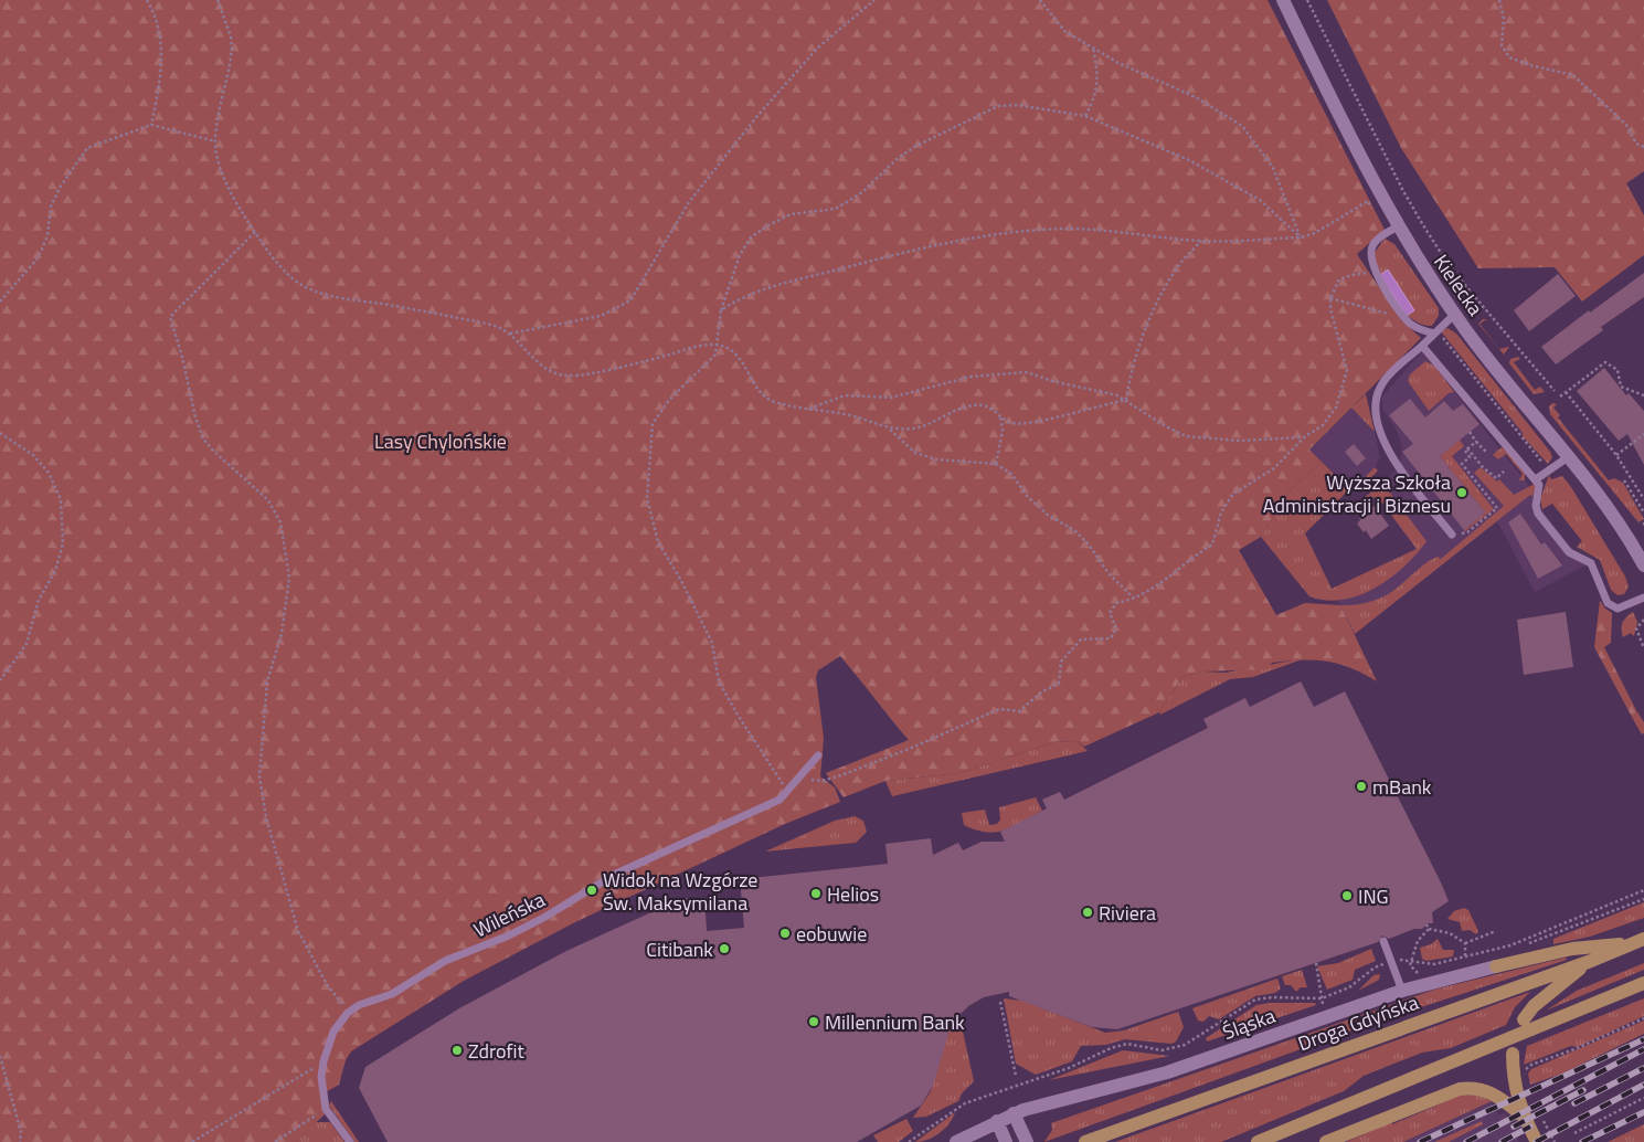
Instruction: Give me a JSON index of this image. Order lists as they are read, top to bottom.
{
  "streets": {
    "main road": ["Kielecka", "Droga Gdyńska", "Śląska"],
    "lane": ["Wileńska"]
  },
  "parks": ["Lasy Chylońskie"],
  "places": [
    "Wyższa Szkoła Administracji i Biznesu",
    "mBank",
    "Widok na Wzgórze Św. Maksymilana",
    "Helios",
    "ING",
    "Riviera",
    "eobuwie",
    "Citibank",
    "Millennium Bank",
    "Zdrofit"
  ]
}
